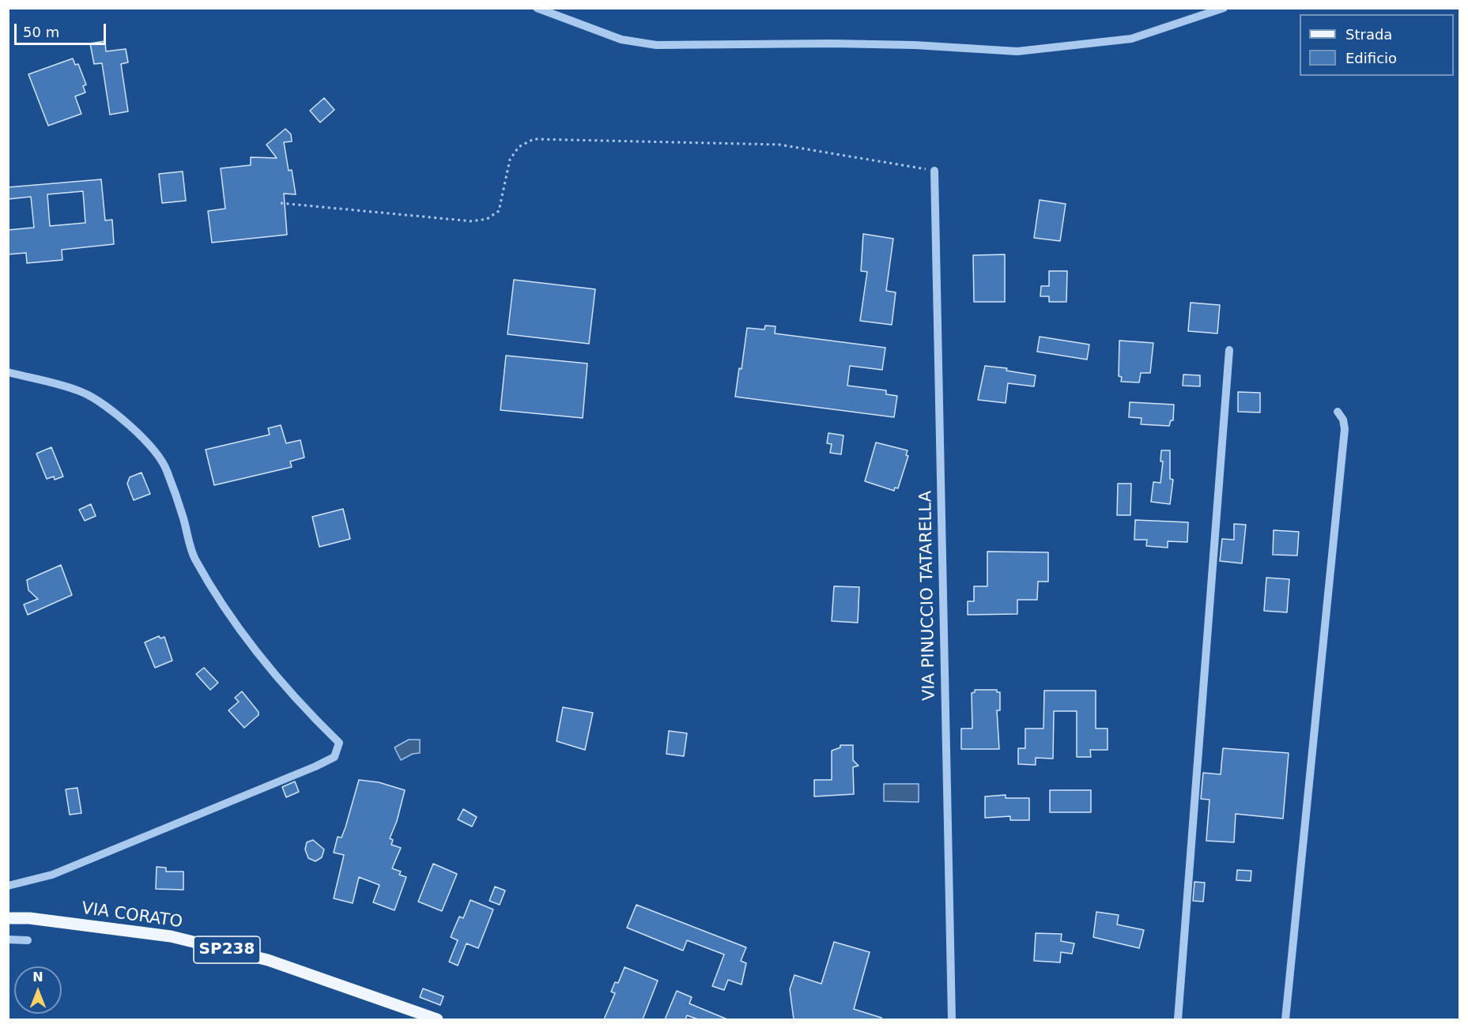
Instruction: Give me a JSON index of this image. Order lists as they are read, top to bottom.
{
  "streets": {
    "main road": ["VIA CORATO", "SP238"],
    "street": ["VIA PINUCCIO TATARELLA"]
  },
  "legend": ["Strada", "Edificio"],
  "scale_bar": "50 m",
  "north": "top"
}
